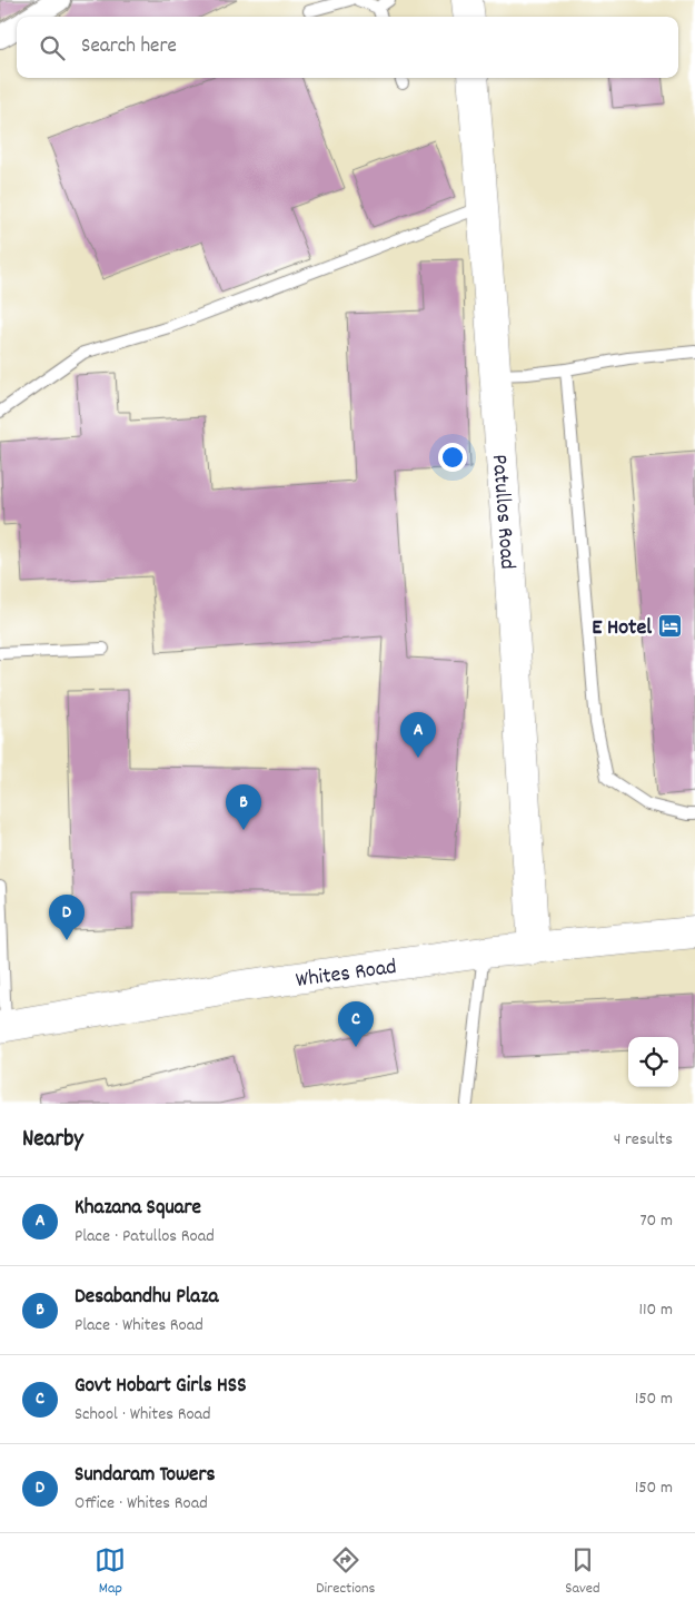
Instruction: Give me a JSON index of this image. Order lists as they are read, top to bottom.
{
  "streets": {
    "street": ["Patullos Road", "Whites Road"]
  },
  "crossings": [
    ["Patullos Road", "Whites Road"]
  ],
  "places": {
    "hotel": ["E Hotel"]
  },
  "page": {
    "search": "Search here",
    "pins": [
      "A",
      "B",
      "D",
      "C"
    ],
    "heading": ["Nearby", "4 results"],
    "list": [
      {
        "mark": "A",
        "name": "Khazana Square",
        "note": "Place · Patullos Road",
        "value": "70 m"
      },
      {
        "mark": "B",
        "name": "Desabandhu Plaza",
        "note": "Place · Whites Road",
        "value": "110 m"
      },
      {
        "mark": "C",
        "name": "Govt Hobart Girls HSS",
        "note": "School · Whites Road",
        "value": "150 m"
      },
      {
        "mark": "D",
        "name": "Sundaram Towers",
        "note": "Office · Whites Road",
        "value": "150 m"
      }
    ],
    "nav": ["Map", "Directions", "Saved"]
  }
}
